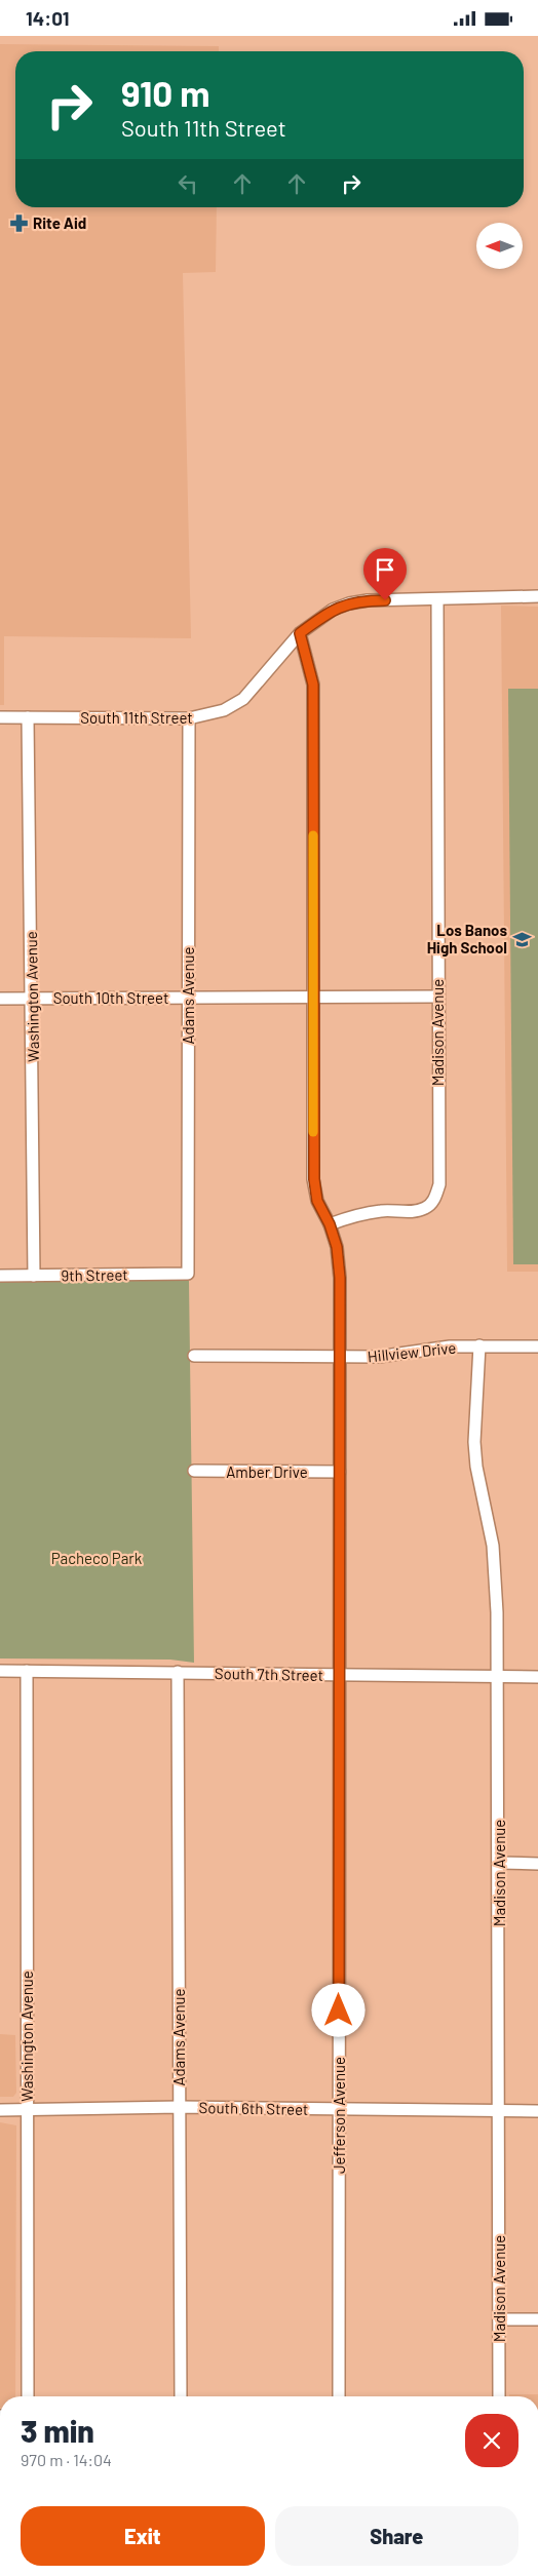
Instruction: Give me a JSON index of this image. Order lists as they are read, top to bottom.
{
  "streets": {
    "street": [
      "South 11th Street",
      "Adams Avenue",
      "Washington Avenue",
      "South 10th Street",
      "Madison Avenue",
      "9th Street",
      "Hillview Drive",
      "Amber Drive",
      "South 7th Street",
      "South 6th Street",
      "Jefferson Avenue"
    ]
  },
  "crossings": [
    ["South 11th Street", "Adams Avenue"],
    ["South 11th Street", "Washington Avenue"],
    ["South 11th Street", "Madison Avenue"],
    ["South 11th Street", "Jefferson Avenue"],
    ["Adams Avenue", "South 10th Street"],
    ["Adams Avenue", "9th Street"],
    ["Adams Avenue", "South 7th Street"],
    ["Adams Avenue", "South 6th Street"],
    ["Washington Avenue", "South 10th Street"],
    ["Washington Avenue", "9th Street"],
    ["Washington Avenue", "South 7th Street"],
    ["Washington Avenue", "South 6th Street"],
    ["South 10th Street", "Madison Avenue"],
    ["South 10th Street", "Jefferson Avenue"],
    ["Madison Avenue", "Hillview Drive"],
    ["Madison Avenue", "South 7th Street"],
    ["Madison Avenue", "South 6th Street"],
    ["Madison Avenue", "Jefferson Avenue"],
    ["Hillview Drive", "Jefferson Avenue"],
    ["Amber Drive", "Jefferson Avenue"],
    ["South 7th Street", "Jefferson Avenue"],
    ["South 6th Street", "Jefferson Avenue"]
  ],
  "parks": ["Pacheco Park"],
  "places": {
    "pharmacy": ["Rite Aid"],
    "school or university": ["Los Banos High School"]
  },
  "north": "left",
  "page": {
    "status": "14:01",
    "turn": ["910 m", "South 11th Street"],
    "heading": ["3 min", "970 m · 14:04"],
    "buttons": ["Exit", "Share"]
  }
}
